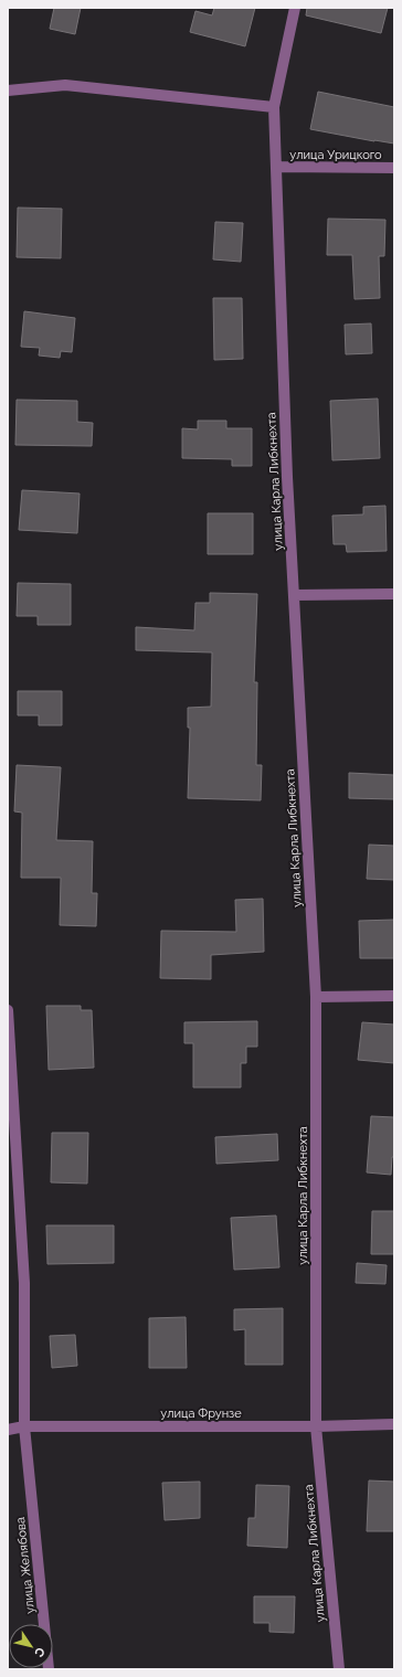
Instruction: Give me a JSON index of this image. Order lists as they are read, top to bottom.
{
  "streets": {
    "street": [
      "улица Урицкого",
      "улица Карла Либкнехта",
      "улица Фрунзе",
      "улица Желябова"
    ]
  },
  "crossings": [
    ["улица Урицкого", "улица Карла Либкнехта"],
    ["улица Карла Либкнехта", "улица Фрунзе"],
    ["улица Фрунзе", "улица Желябова"]
  ],
  "north": "bottom right"
}
